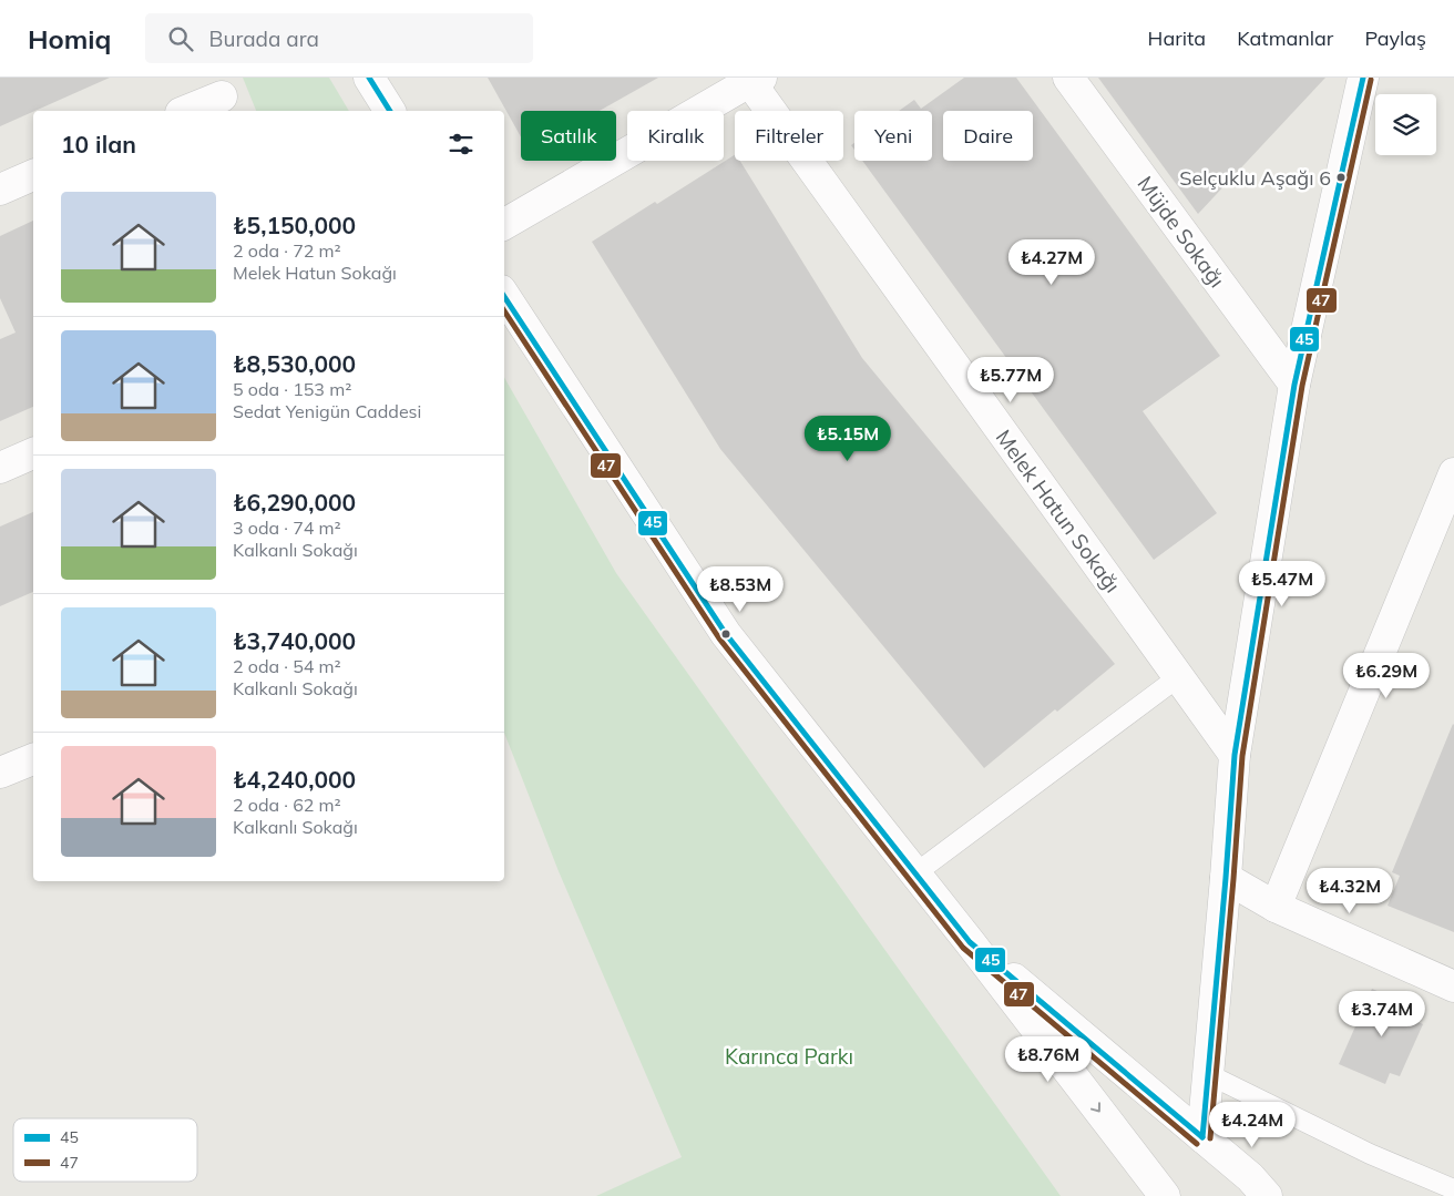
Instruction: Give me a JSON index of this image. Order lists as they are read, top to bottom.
{
  "streets": {
    "street": ["Müjde Sokağı", "Melek Hatun Sokağı"]
  },
  "parks": ["Karınca Parkı"],
  "places": ["Selçuklu Aşağı 6"],
  "lines": ["transit line 45", "transit line 47"],
  "legend": ["45", "47"],
  "page": {
    "header": "Homiq",
    "search": "Burada ara",
    "nav": ["Harita", "Katmanlar", "Paylaş"],
    "chip": [
      "Satılık",
      "Kiralık",
      "Filtreler",
      "Yeni",
      "Daire"
    ],
    "heading": "10 ilan",
    "list": [
      {
        "name": "₺5,150,000",
        "note": "2 oda · 72 m² · Melek Hatun Sokağı"
      },
      {
        "name": "₺8,530,000",
        "note": "5 oda · 153 m² · Sedat Yenigün Caddesi"
      },
      {
        "name": "₺6,290,000",
        "note": "3 oda · 74 m² · Kalkanlı Sokağı"
      },
      {
        "name": "₺3,740,000",
        "note": "2 oda · 54 m² · Kalkanlı Sokağı"
      },
      {
        "name": "₺4,240,000",
        "note": "2 oda · 62 m² · Kalkanlı Sokağı"
      }
    ],
    "price": [
      "₺4.27M",
      "₺5.77M",
      "₺5.15M",
      "₺5.47M",
      "₺8.53M",
      "₺6.29M",
      "₺4.32M",
      "₺3.74M",
      "₺8.76M",
      "₺4.24M"
    ]
  }
}
